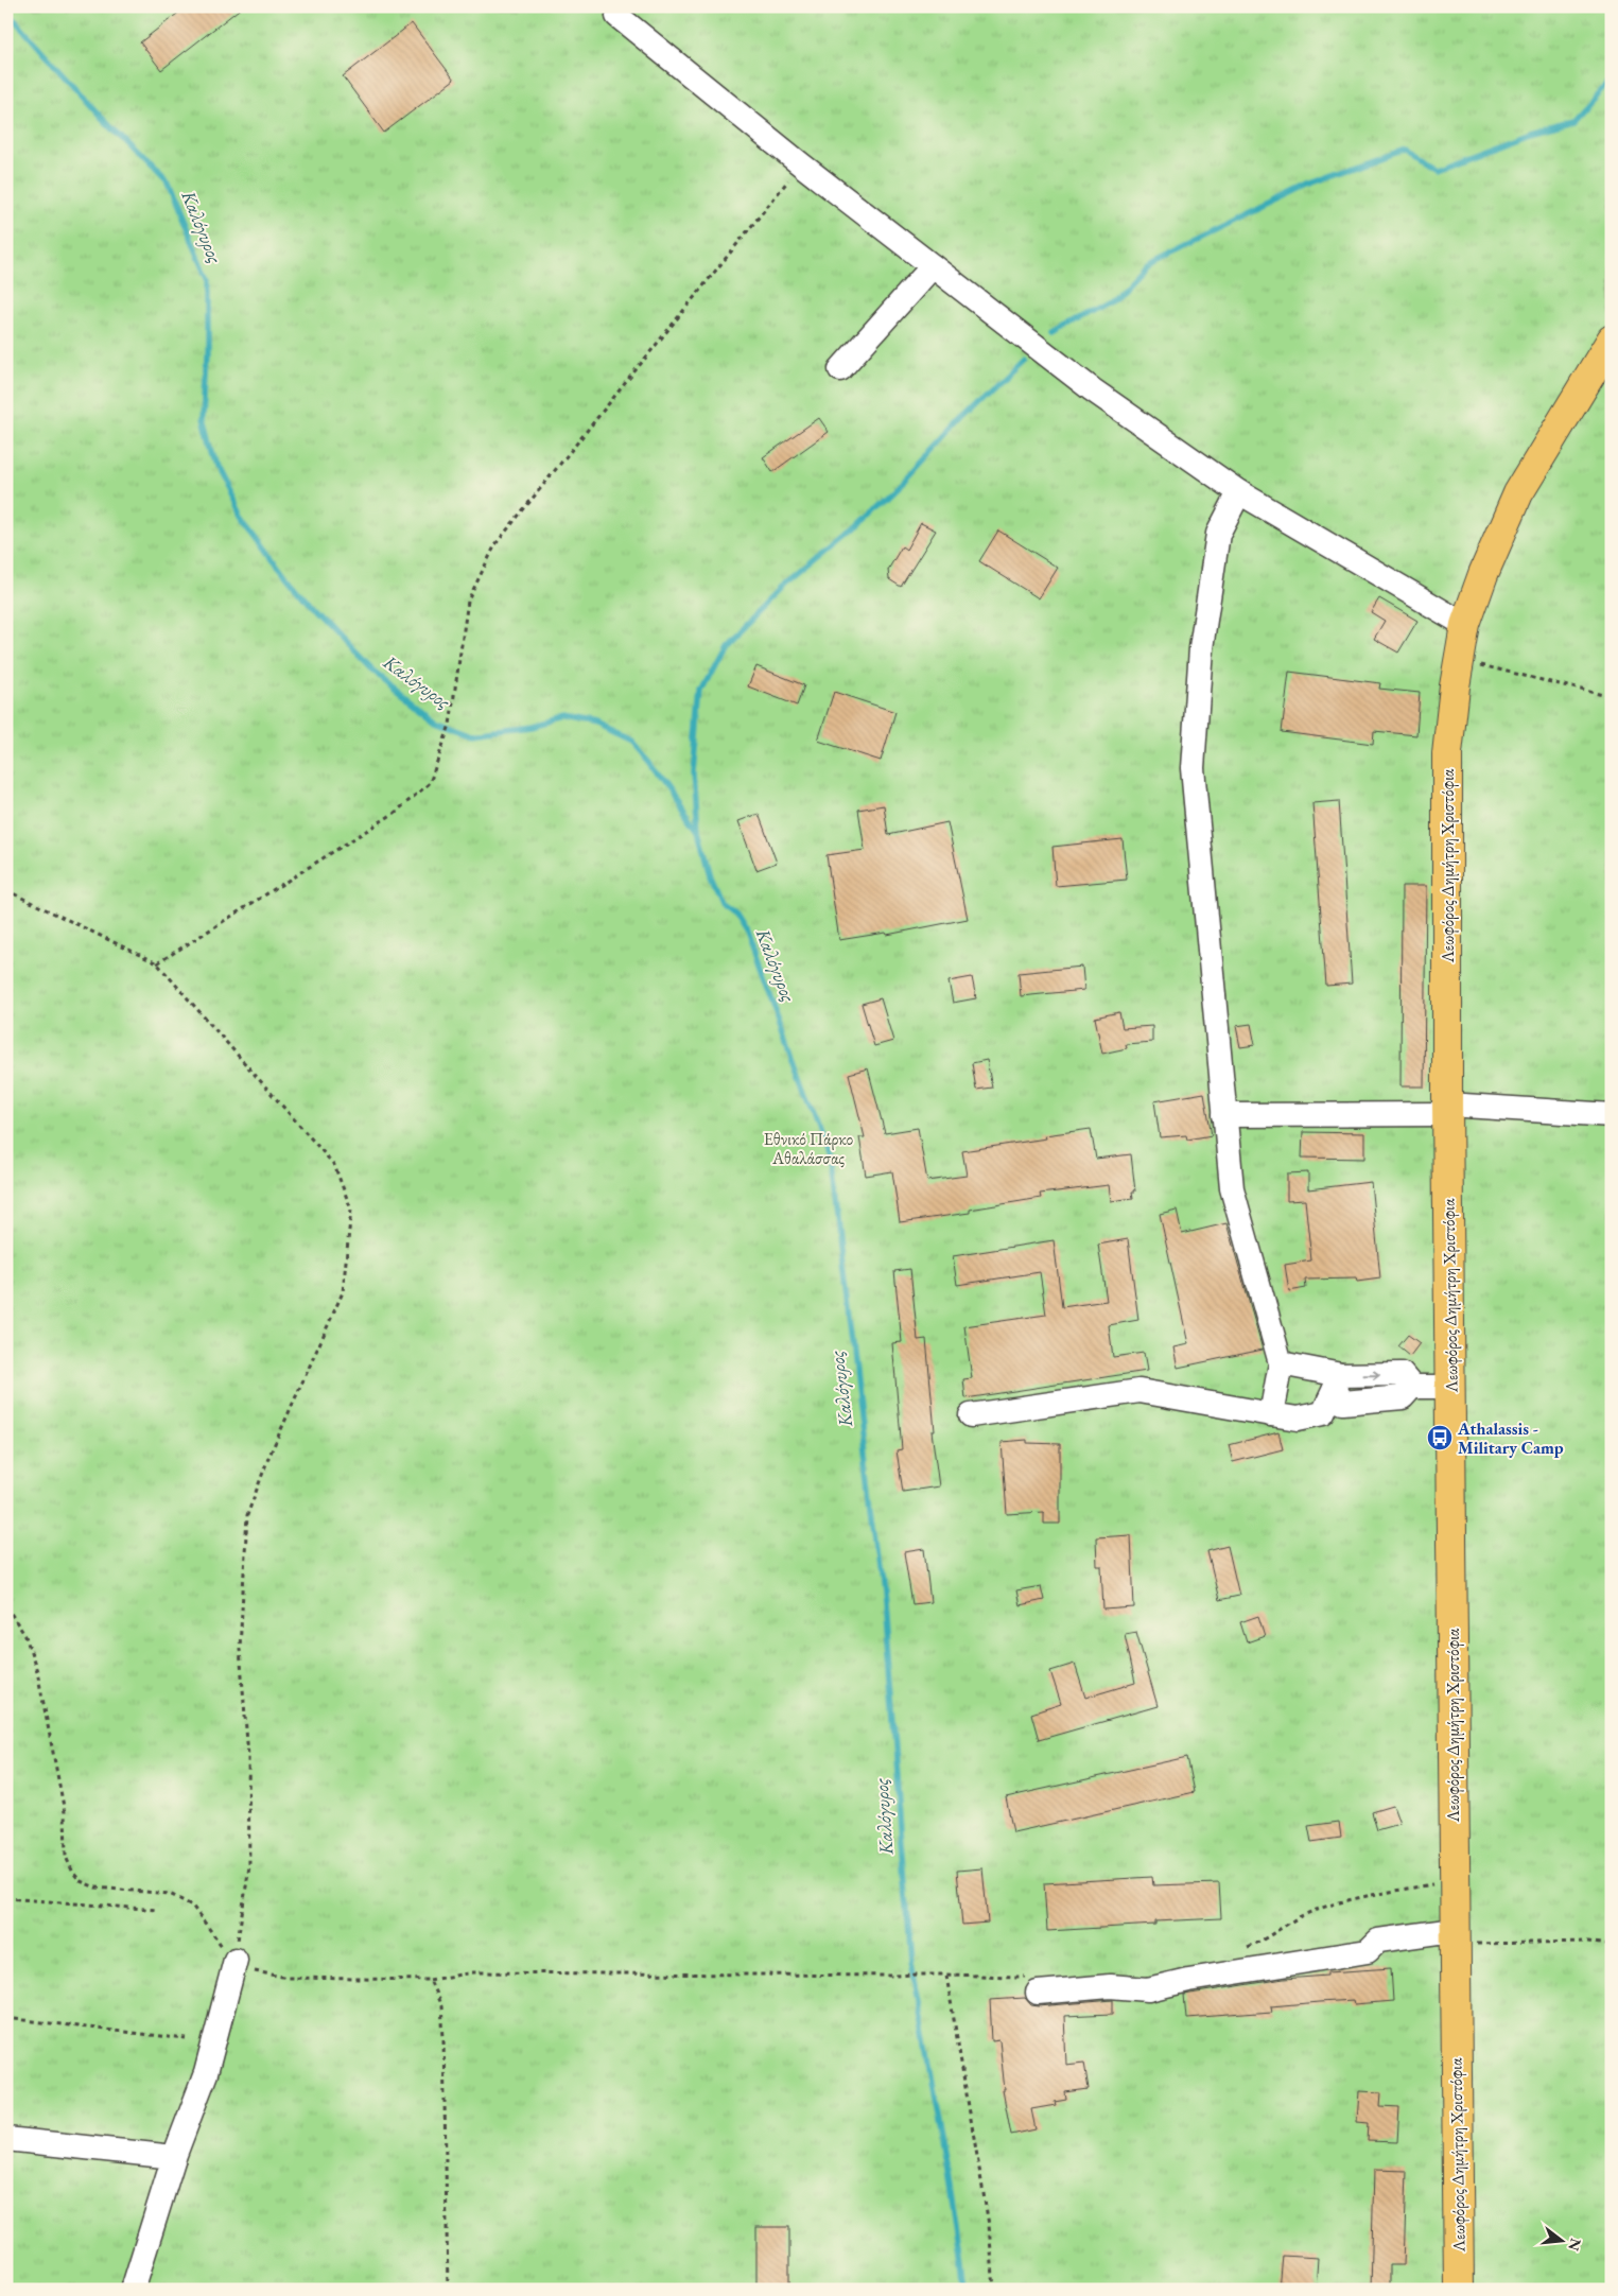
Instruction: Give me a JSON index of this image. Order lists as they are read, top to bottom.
{
  "streets": {
    "main road": ["Λεωφόρος Δημήτρη Χριστόφια"]
  },
  "water": ["Καλόγυρος"],
  "parks": ["Εθνικό Πάρκο Αθαλάσσας"],
  "places": {
    "bus stop": ["Athalassis - Military Camp"]
  },
  "north": "right"
}
